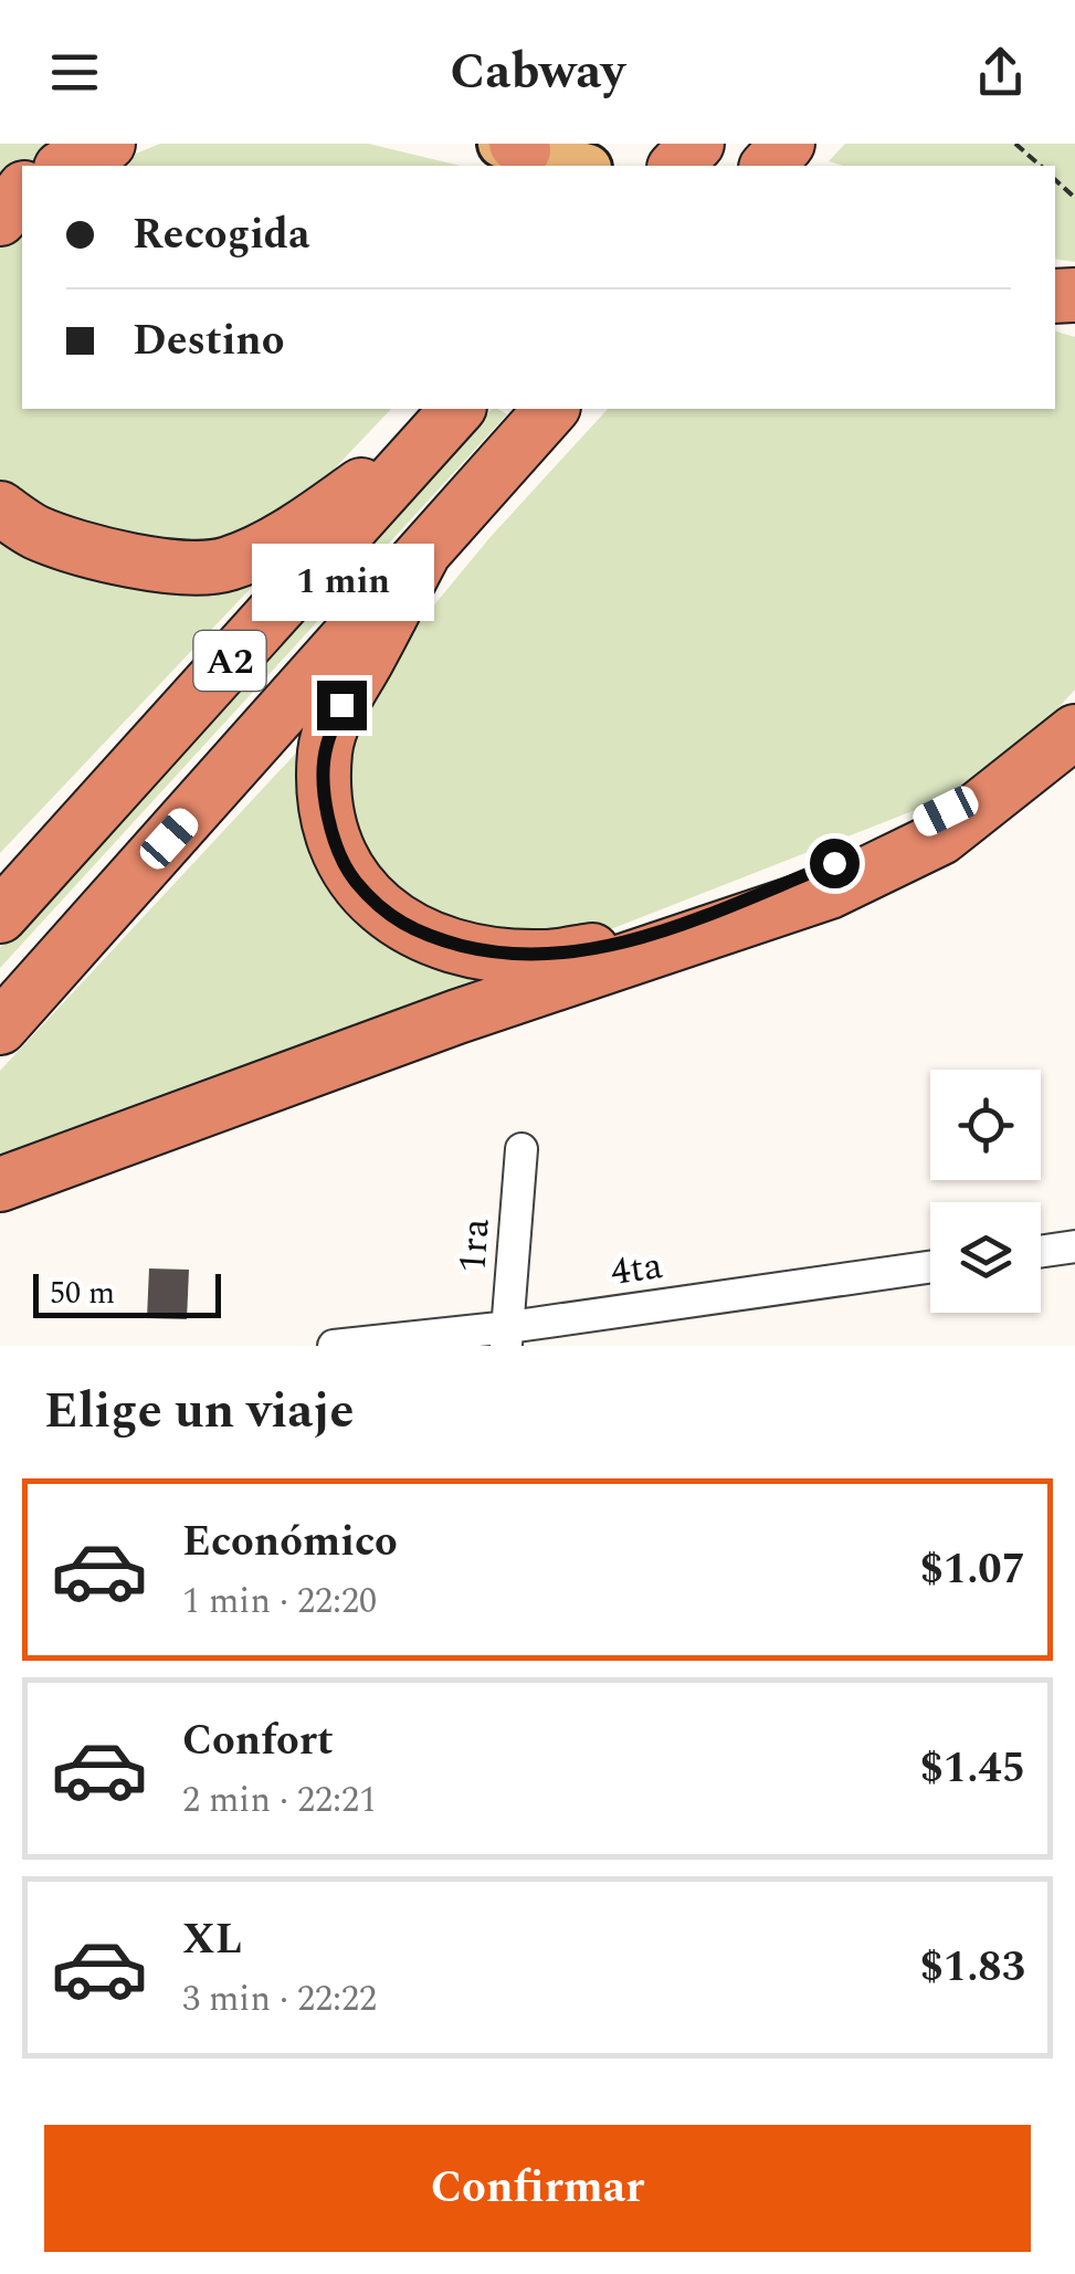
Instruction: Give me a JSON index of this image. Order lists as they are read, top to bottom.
{
  "streets": {
    "highway": ["A2"],
    "street": ["1ra", "4ta"]
  },
  "crossings": [
    ["1ra", "4ta"]
  ],
  "scale_bar": "50 m",
  "page": {
    "header": "Cabway",
    "banner": ["Recogida", "Destino"],
    "bubble": "1 min",
    "scale": "50 m",
    "heading": "Elige un viaje",
    "list": [
      {
        "name": "Económico",
        "note": "1 min · 22:20",
        "value": "$1.07"
      },
      {
        "name": "Confort",
        "note": "2 min · 22:21",
        "value": "$1.45"
      },
      {
        "name": "XL",
        "note": "3 min · 22:22",
        "value": "$1.83"
      }
    ],
    "buttons": "Confirmar"
  }
}
